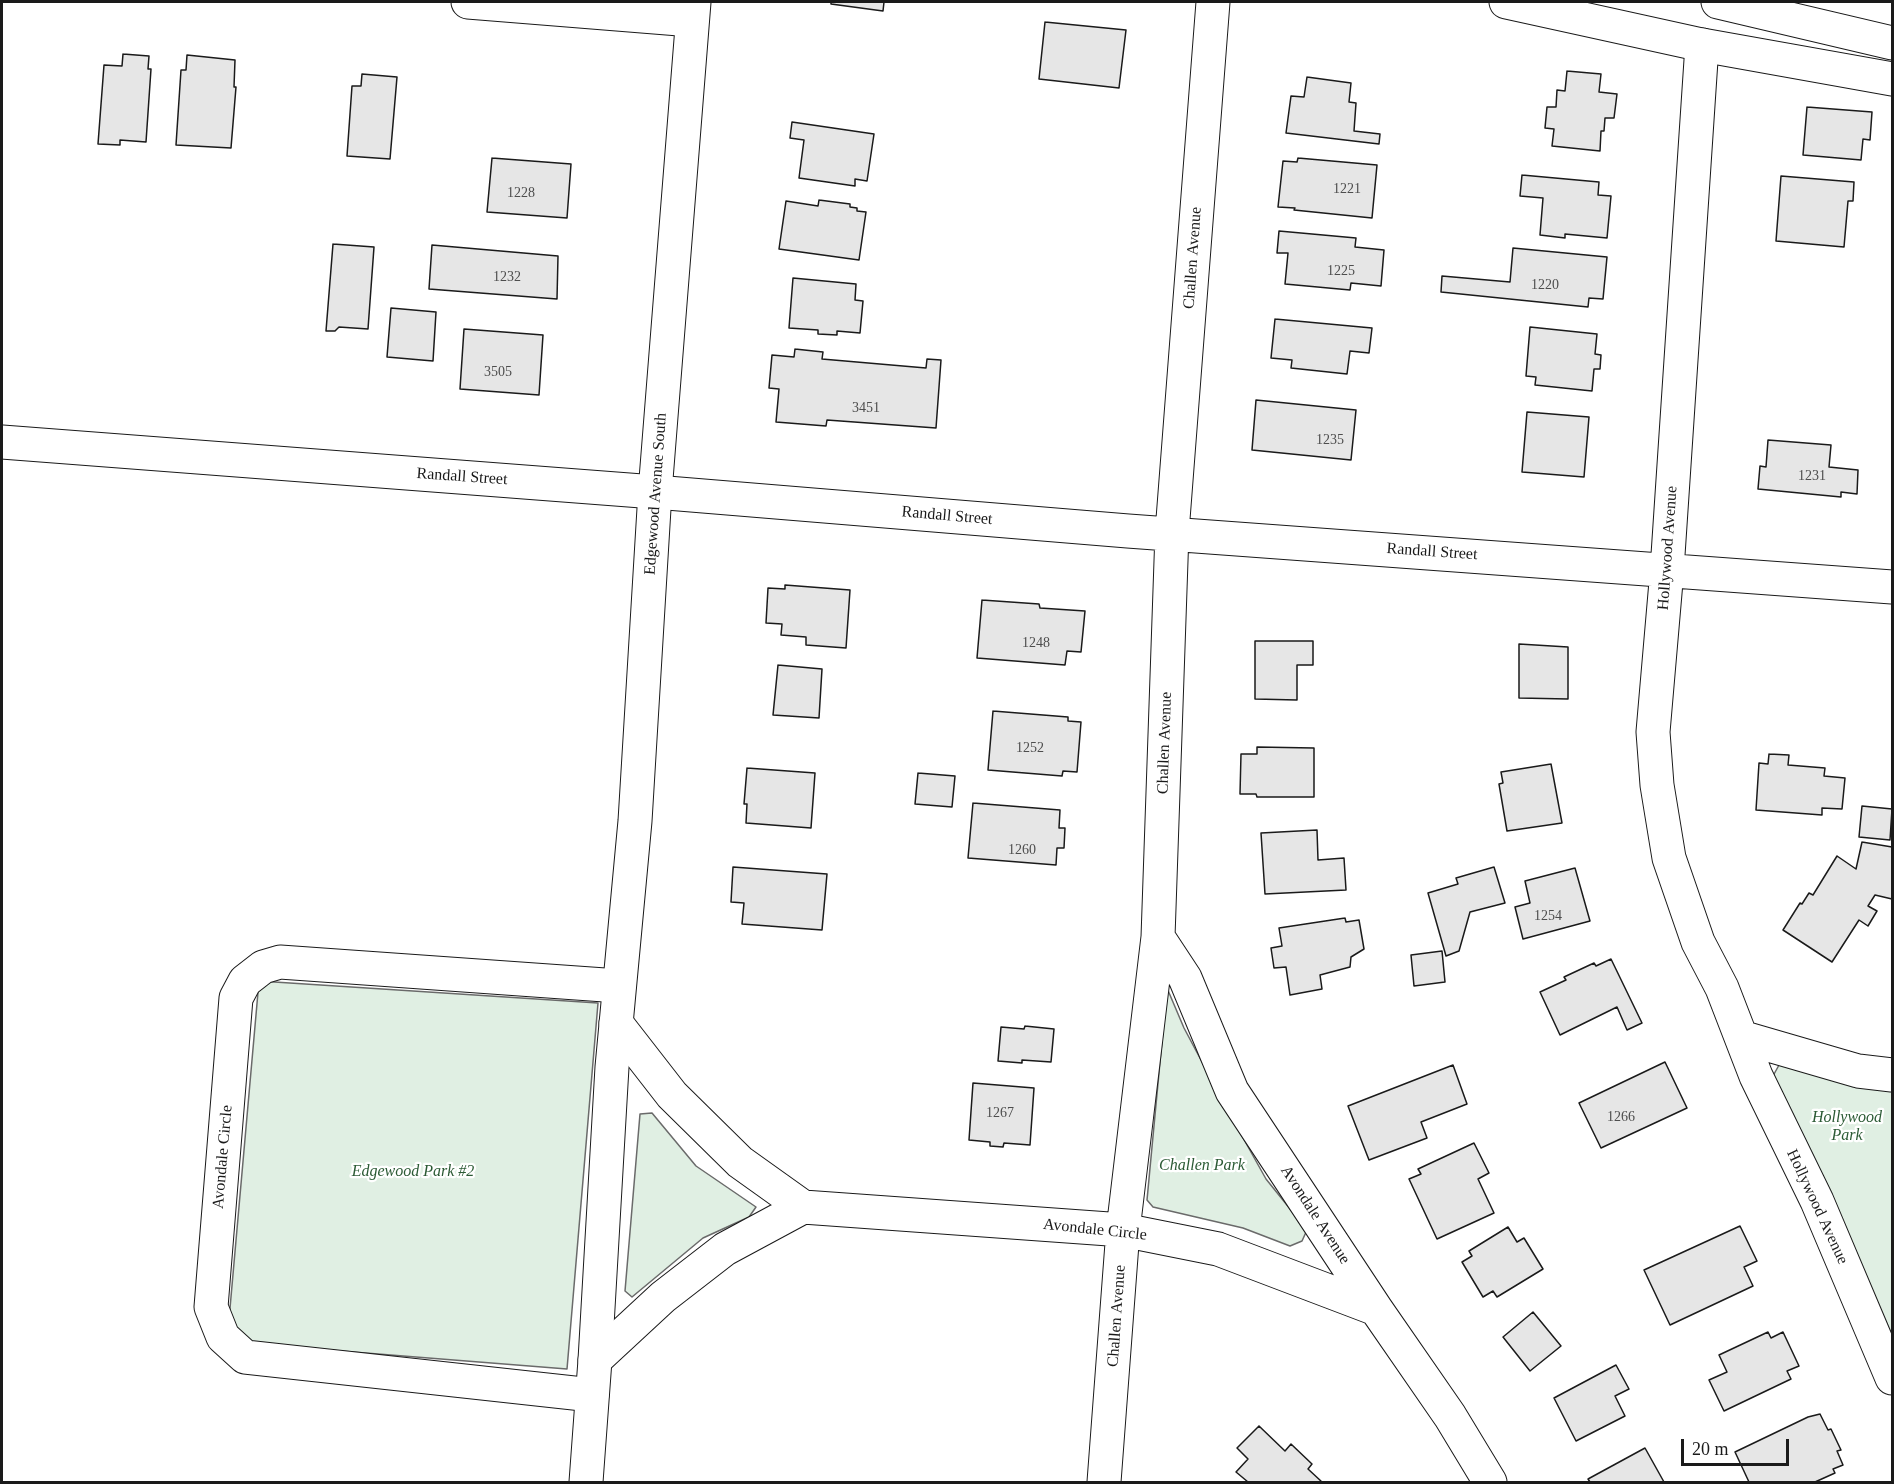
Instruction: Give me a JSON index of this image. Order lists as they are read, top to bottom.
{
  "streets": {
    "main road": [
      "Challen Avenue",
      "Randall Street",
      "Edgewood Avenue South",
      "Hollywood Avenue",
      "Avondale Circle",
      "Avondale Avenue"
    ]
  },
  "crossings": [
    ["Challen Avenue", "Randall Street"],
    ["Challen Avenue", "Avondale Circle"],
    ["Challen Avenue", "Avondale Avenue"],
    ["Randall Street", "Edgewood Avenue South"],
    ["Randall Street", "Hollywood Avenue"],
    ["Edgewood Avenue South", "Avondale Circle"],
    ["Avondale Circle", "Avondale Avenue"]
  ],
  "parks": ["Hollywood Park", "Challen Park", "Edgewood Park #2"],
  "house_numbers": [
    "1221",
    "1228",
    "1225",
    "1232",
    "1220",
    "3505",
    "3451",
    "1235",
    "1231",
    "1248",
    "1252",
    "1260",
    "1254",
    "1267",
    "1266"
  ],
  "scale_bar": "20 m"
}
